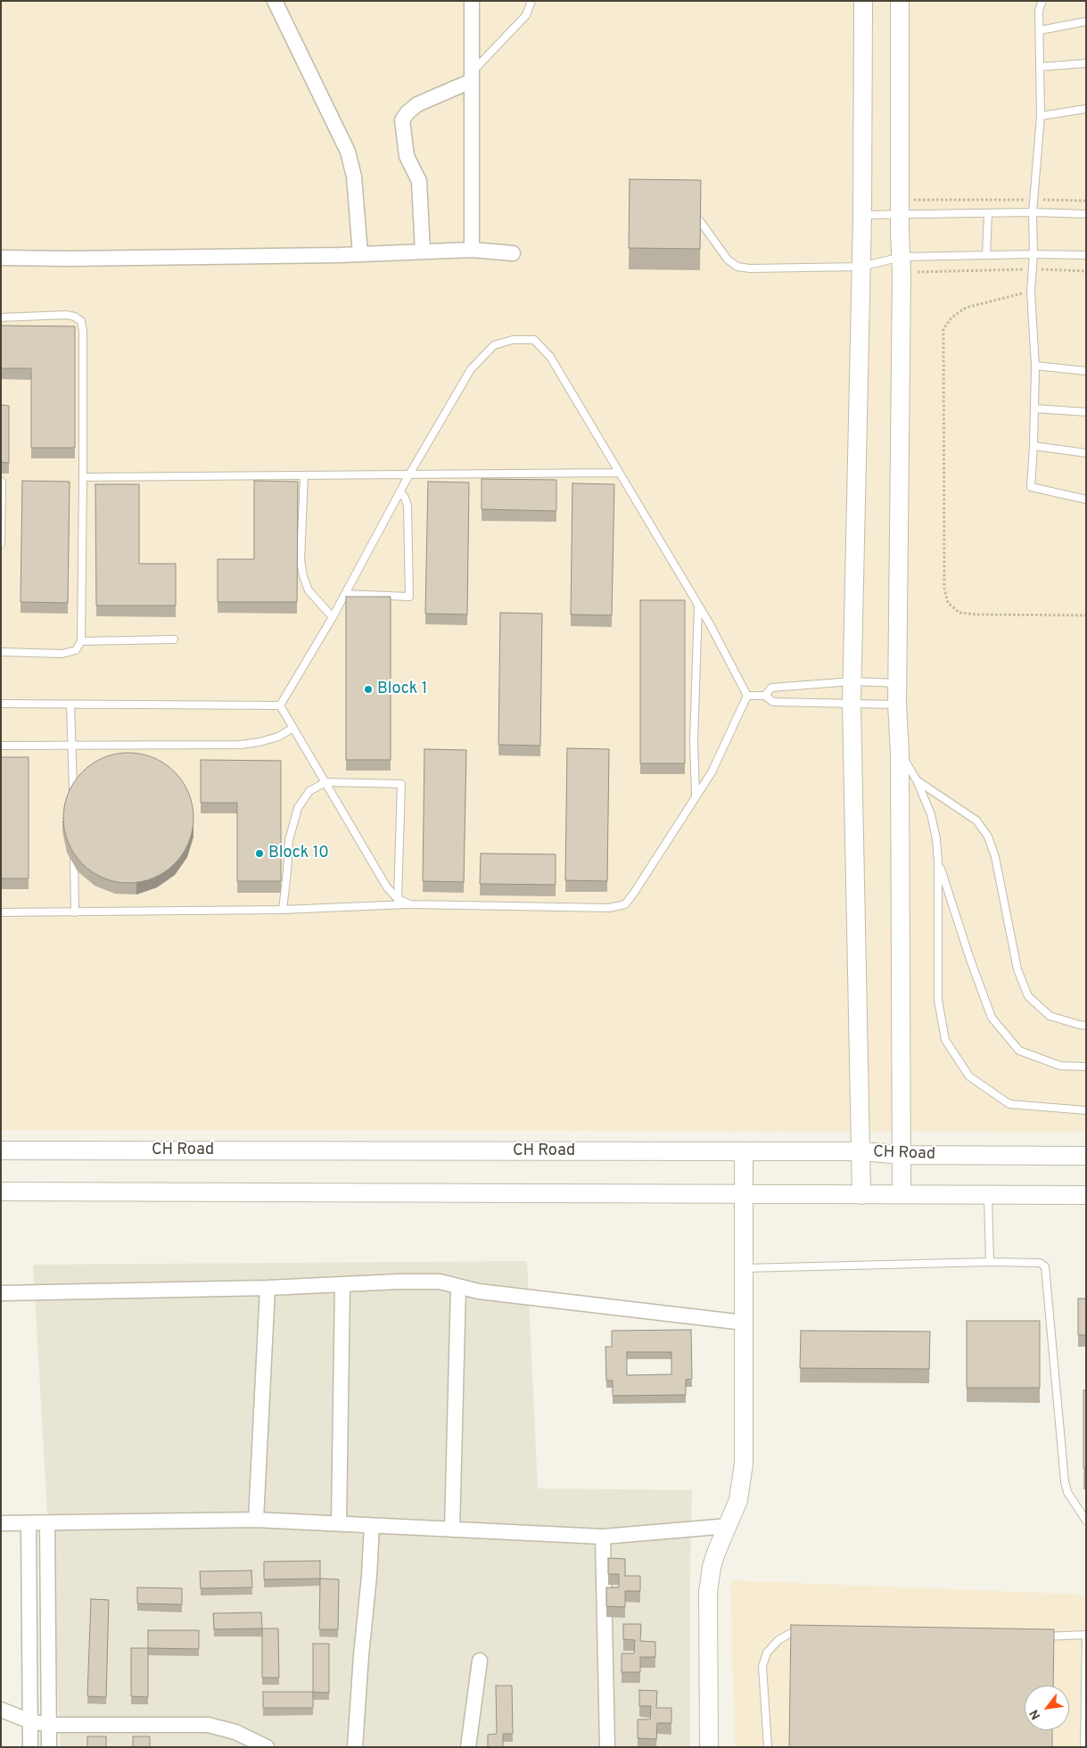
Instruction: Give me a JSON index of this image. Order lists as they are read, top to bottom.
{
  "streets": {
    "street": ["CH Road"]
  },
  "places": ["Block 1", "Block 10"],
  "north": "bottom left"
}
